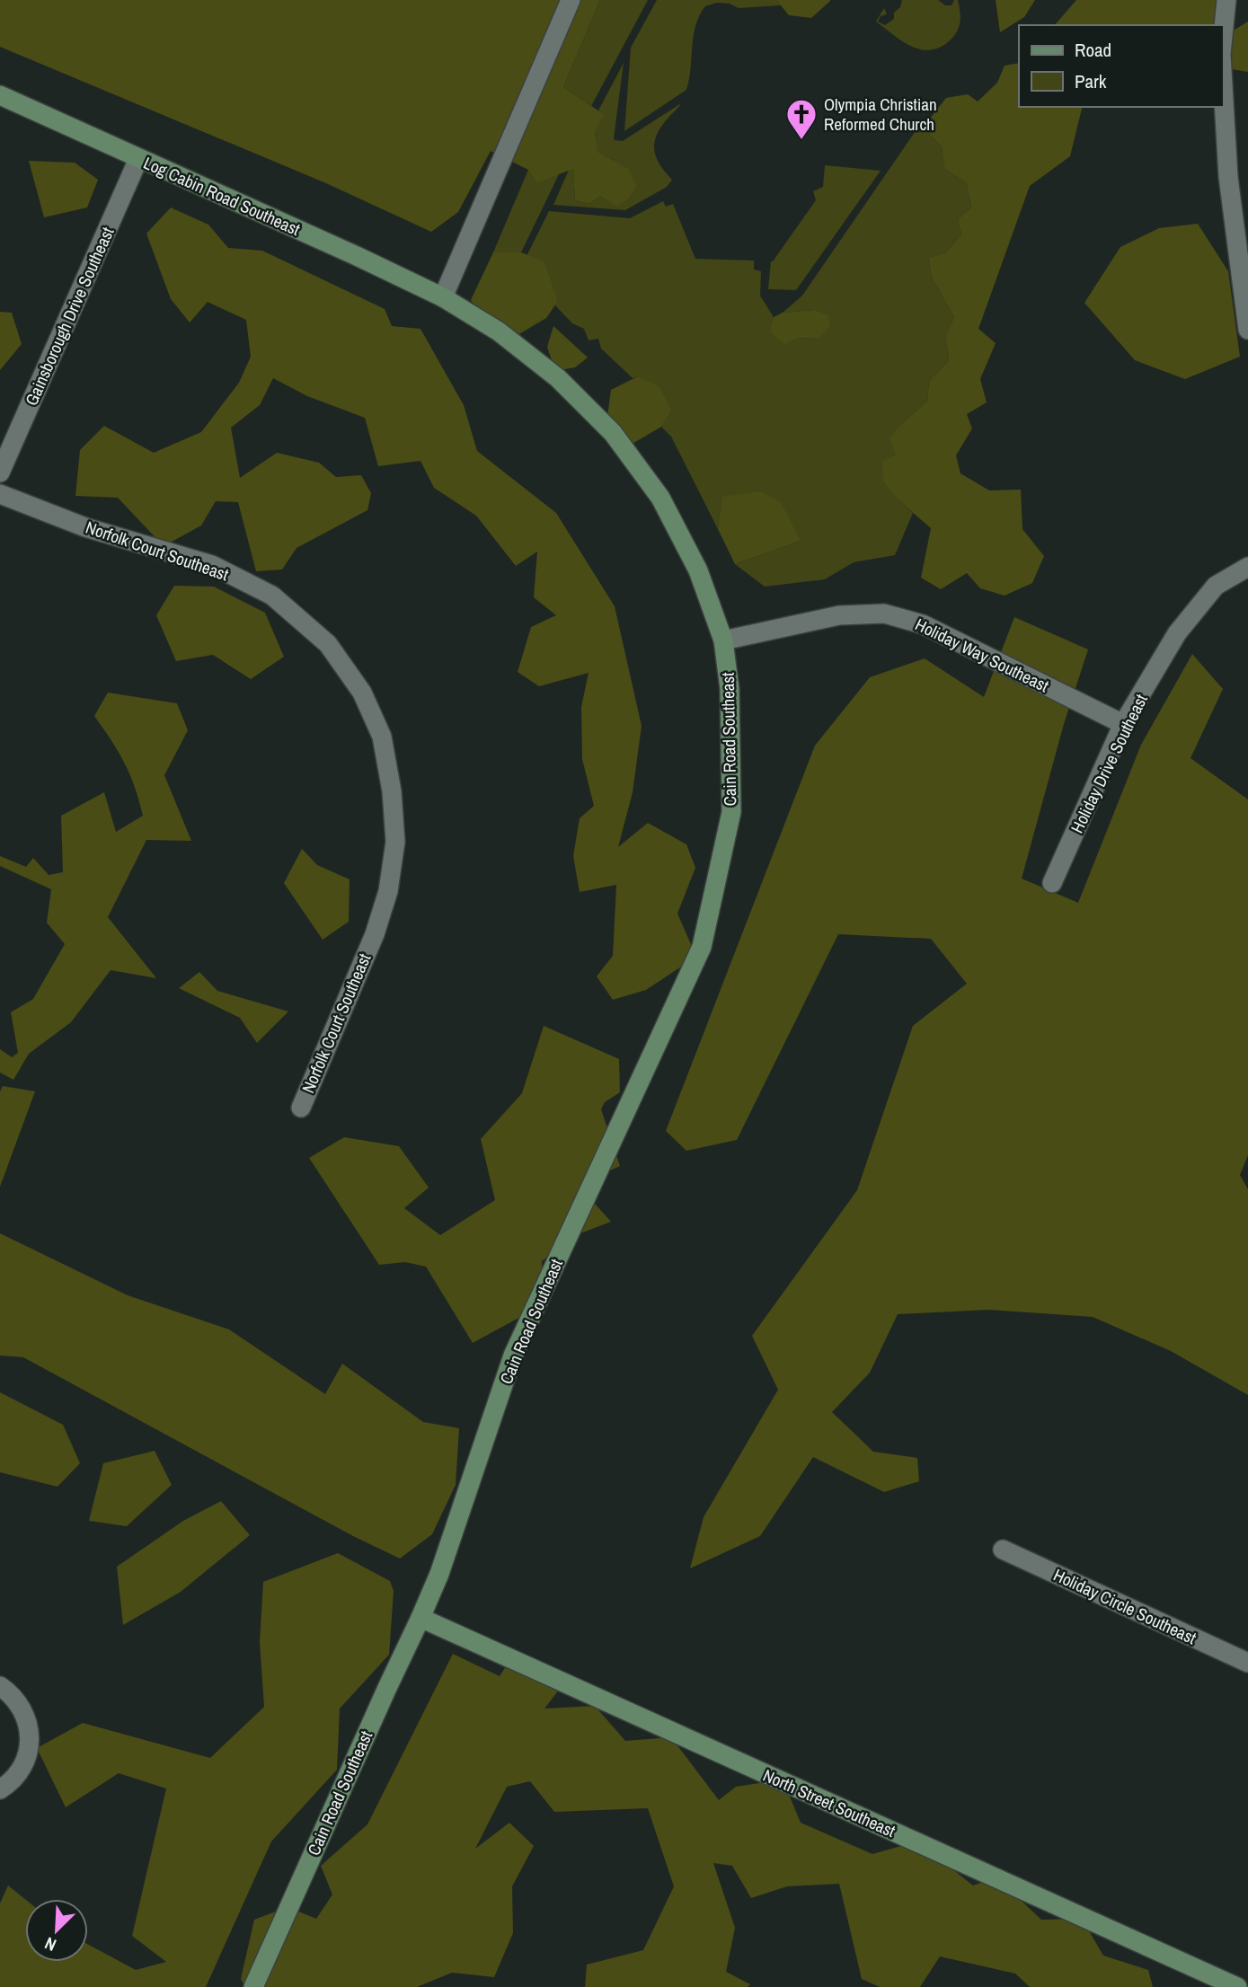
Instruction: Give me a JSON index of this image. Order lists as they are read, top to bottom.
{
  "streets": {
    "street": [
      "Log Cabin Road Southeast",
      "Gainsborough Drive Southeast",
      "Norfolk Court Southeast",
      "Holiday Way Southeast",
      "Cain Road Southeast",
      "Holiday Drive Southeast",
      "Holiday Circle Southeast",
      "North Street Southeast"
    ]
  },
  "crossings": [
    ["Log Cabin Road Southeast", "Gainsborough Drive Southeast"],
    ["Log Cabin Road Southeast", "Holiday Way Southeast"],
    ["Log Cabin Road Southeast", "Cain Road Southeast"],
    ["Holiday Way Southeast", "Cain Road Southeast"],
    ["Holiday Way Southeast", "Holiday Drive Southeast"],
    ["Cain Road Southeast", "North Street Southeast"]
  ],
  "places": {
    "church": ["Olympia Christian Reformed Church"]
  },
  "legend": ["Road", "Park"],
  "north": "bottom left"
}
